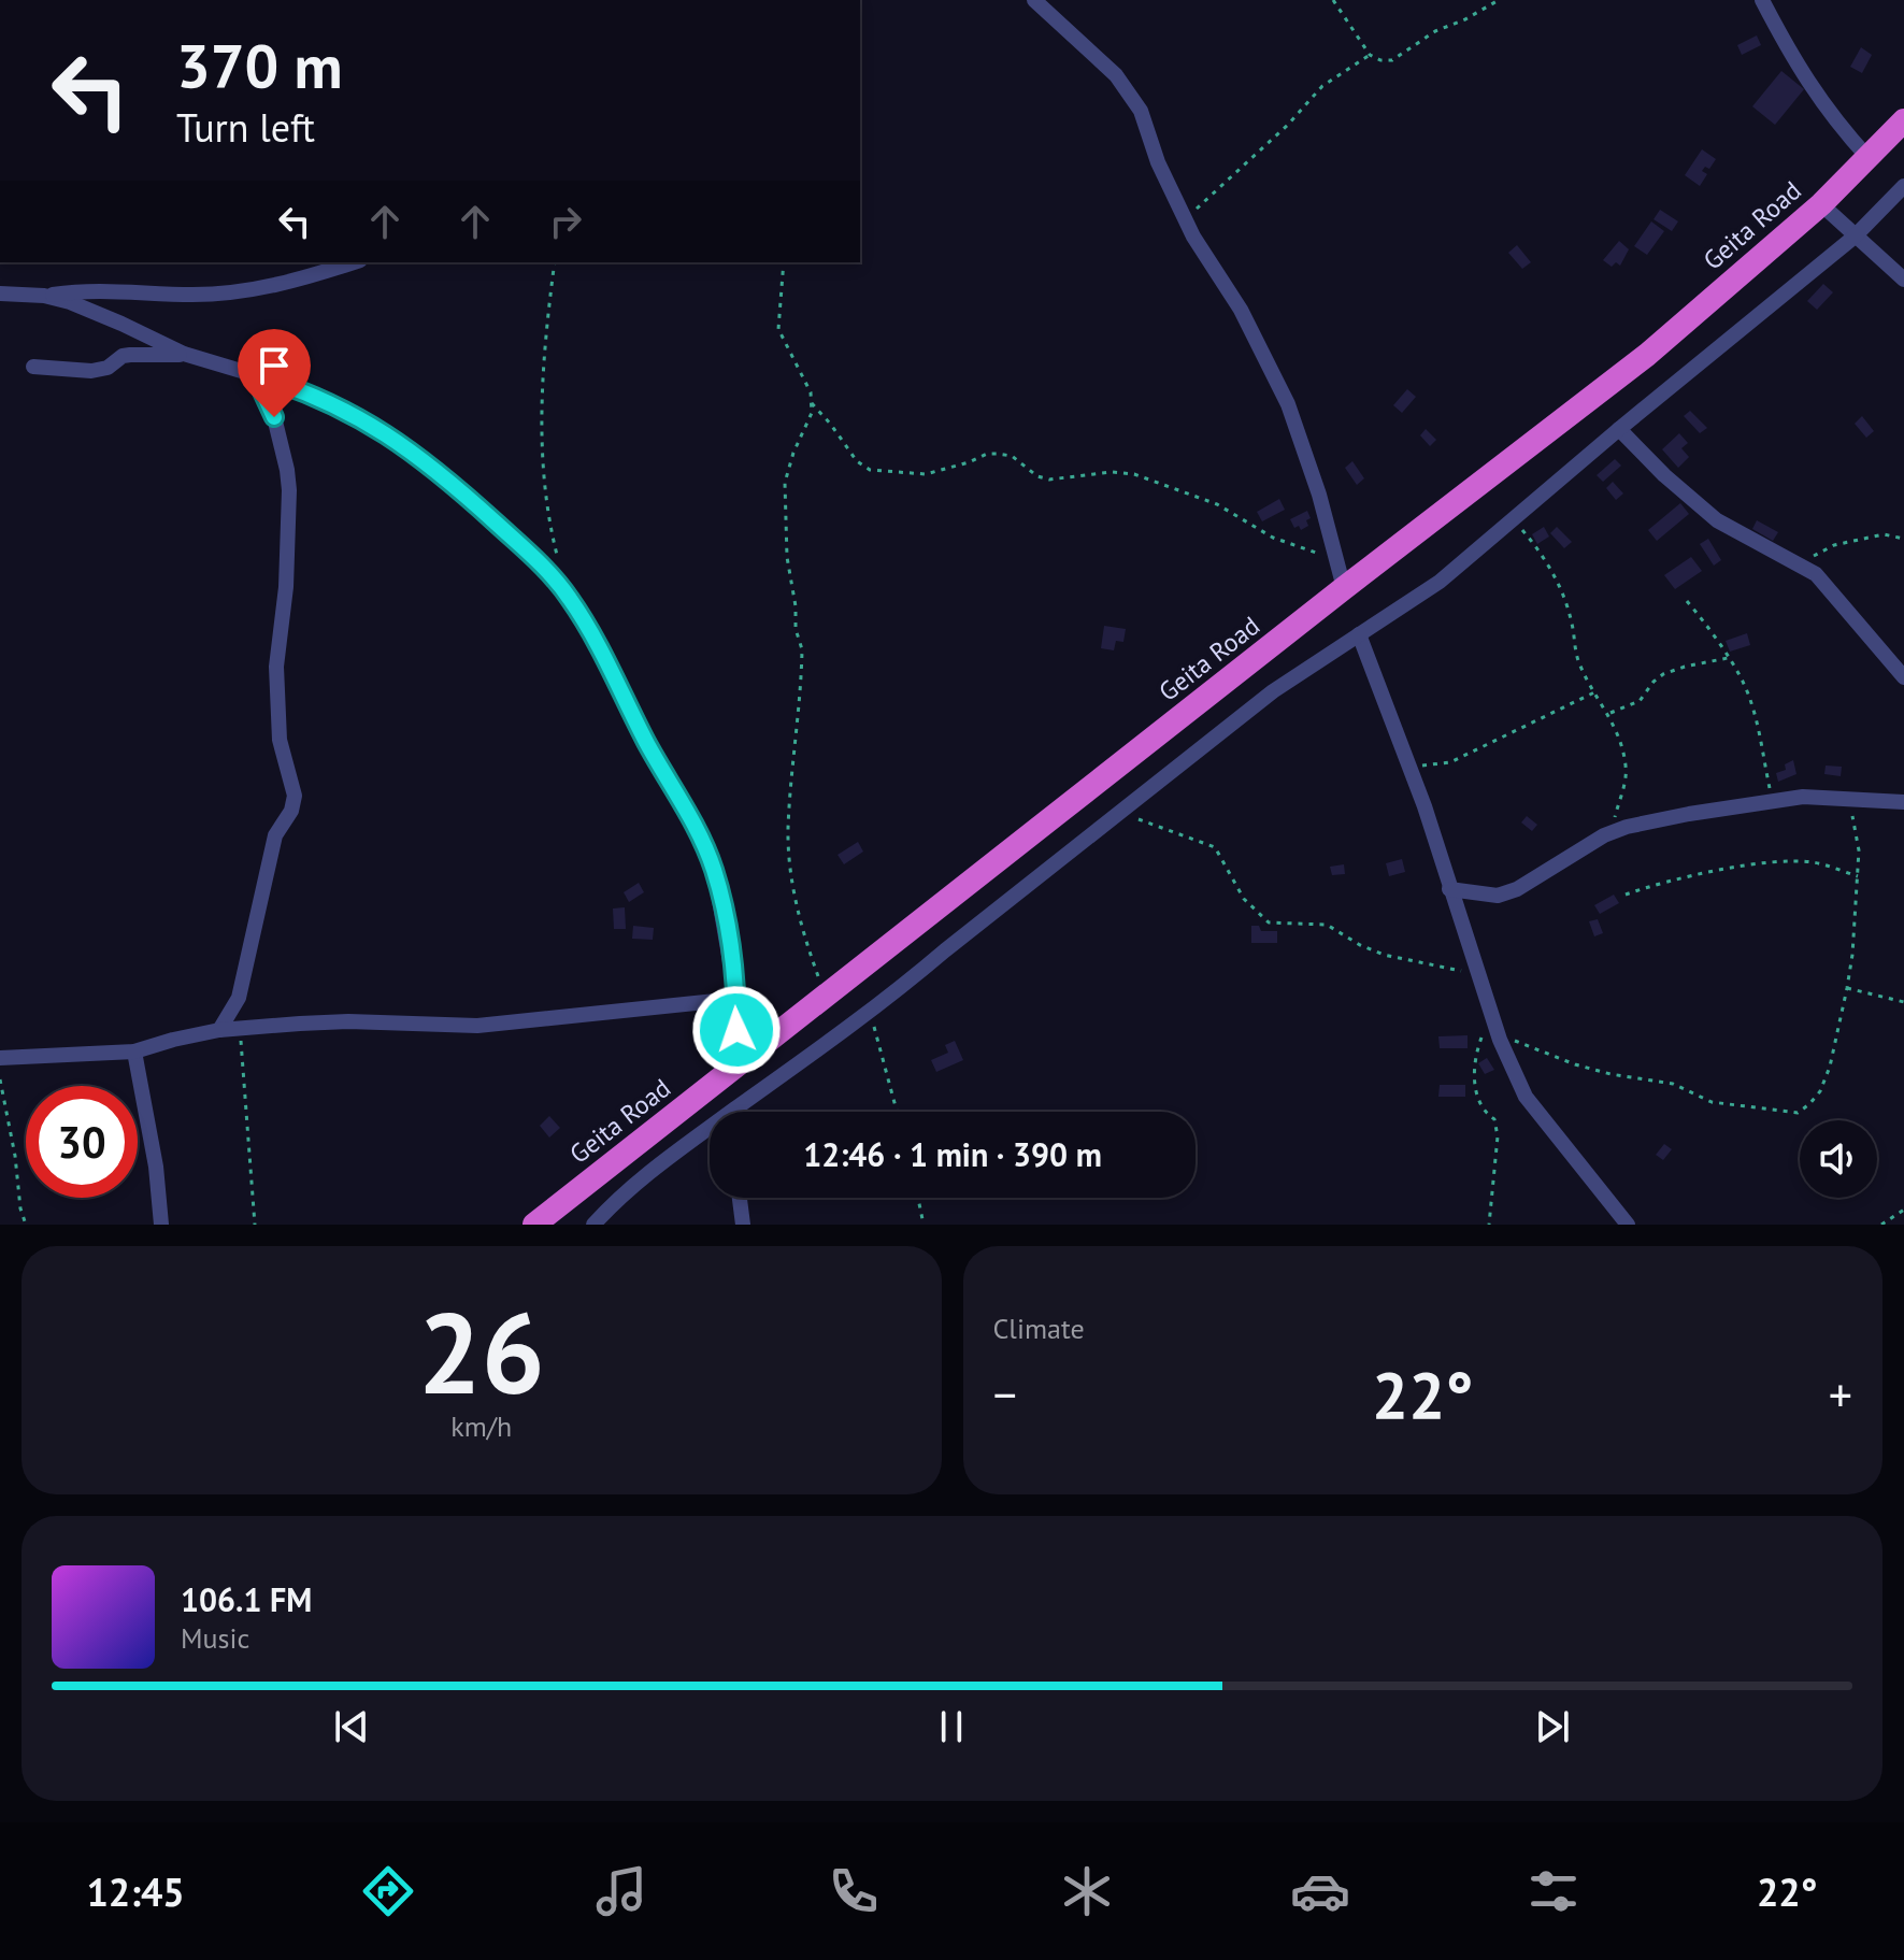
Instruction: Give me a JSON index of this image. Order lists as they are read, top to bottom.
{
  "streets": {
    "highway": ["Geita Road"]
  },
  "page": {
    "turn": ["370 m", "Turn left"],
    "limit": "30",
    "trip": "12:46 · 1 min · 390 m",
    "tile": [
      ["26", "km/h"],
      "Climate"
    ],
    "heat": ["−", "22°", "+"],
    "song": ["106.1 FM", "Music"],
    "tabs": ["12:45", "22°"]
  }
}
